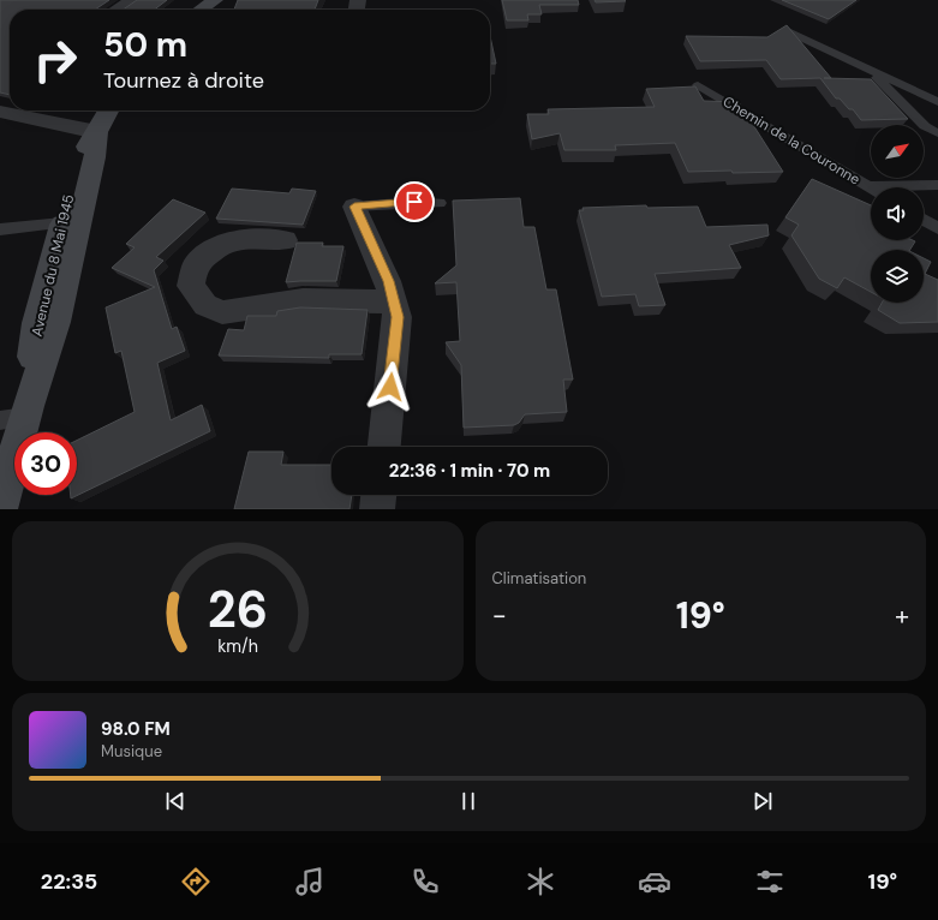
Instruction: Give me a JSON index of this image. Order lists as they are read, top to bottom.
{
  "streets": {
    "street": ["Avenue du 8 Mai 1945"],
    "lane": ["Chemin de la Couronne"]
  },
  "north": "top right",
  "page": {
    "turn": ["50 m", "Tournez à droite"],
    "limit": "30",
    "trip": "22:36 · 1 min · 70 m",
    "tile": "Climatisation",
    "heat": ["−", "19°", "+"],
    "song": ["98.0 FM", "Musique"],
    "tabs": ["22:35", "19°"],
    "gauge": ["26", "km/h"]
  }
}
